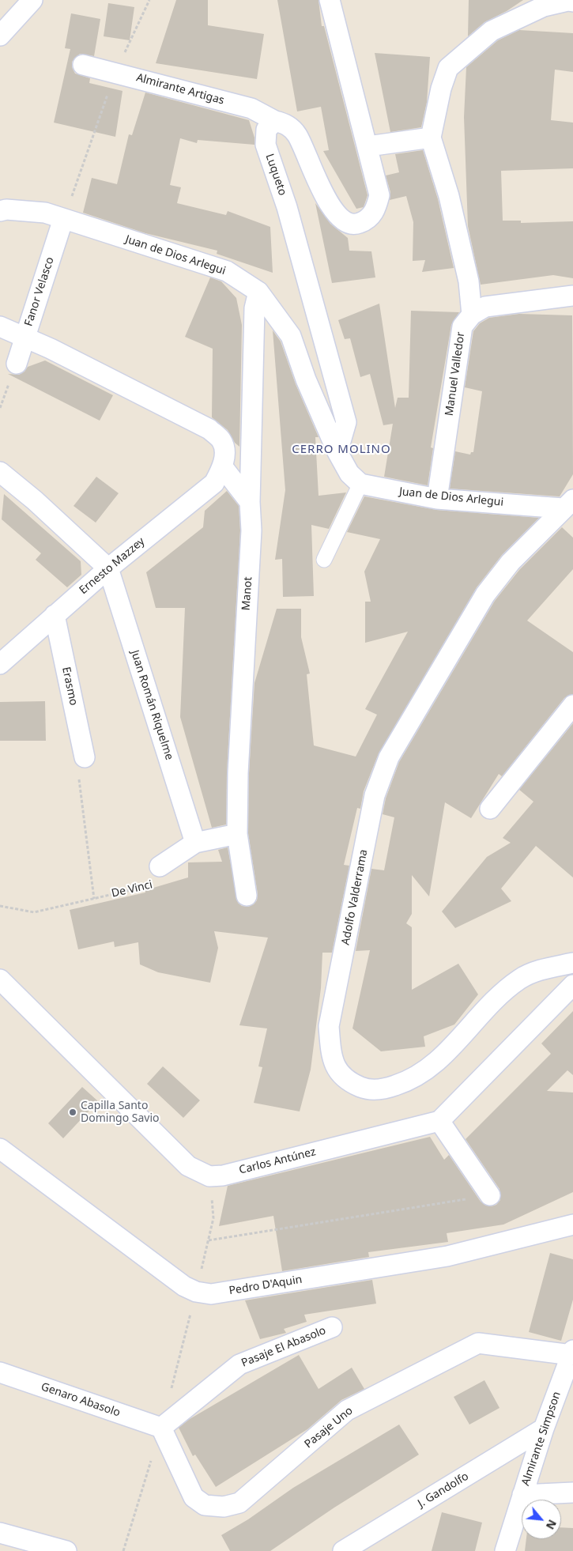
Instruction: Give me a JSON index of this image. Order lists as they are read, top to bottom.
{
  "streets": {
    "street": [
      "Almirante Artigas",
      "Luqueto",
      "Juan de Dios Arlegui",
      "Fanor Velasco",
      "Manuel Valledor",
      "Ernesto Mazzey",
      "Manot",
      "Erasmo",
      "Juan Román Riquelme",
      "De Vinci",
      "Adolfo Valderrama",
      "Carlos Antúnez",
      "Pedro D'Aquin",
      "Pasaje El Abasolo",
      "Genaro Abasolo",
      "Pasaje Uno",
      "Almirante Simpson",
      "J. Gandolfo"
    ]
  },
  "crossings": [
    ["Almirante Artigas", "Luqueto"],
    ["Luqueto", "Juan de Dios Arlegui"],
    ["Juan de Dios Arlegui", "Fanor Velasco"],
    ["Juan de Dios Arlegui", "Manuel Valledor"],
    ["Juan de Dios Arlegui", "Manot"],
    ["Juan de Dios Arlegui", "Adolfo Valderrama"],
    ["Fanor Velasco", "Ernesto Mazzey"],
    ["Ernesto Mazzey", "Erasmo"],
    ["Ernesto Mazzey", "Juan Román Riquelme"],
    ["Manot", "De Vinci"],
    ["Juan Román Riquelme", "De Vinci"],
    ["Pasaje El Abasolo", "Genaro Abasolo"],
    ["Pasaje El Abasolo", "Pasaje Uno"],
    ["Genaro Abasolo", "Pasaje Uno"],
    ["Pasaje Uno", "Almirante Simpson"],
    ["Almirante Simpson", "J. Gandolfo"]
  ],
  "districts": ["CERRO MOLINO"],
  "places": ["Capilla Santo Domingo Savio"],
  "north": "bottom right"
}
